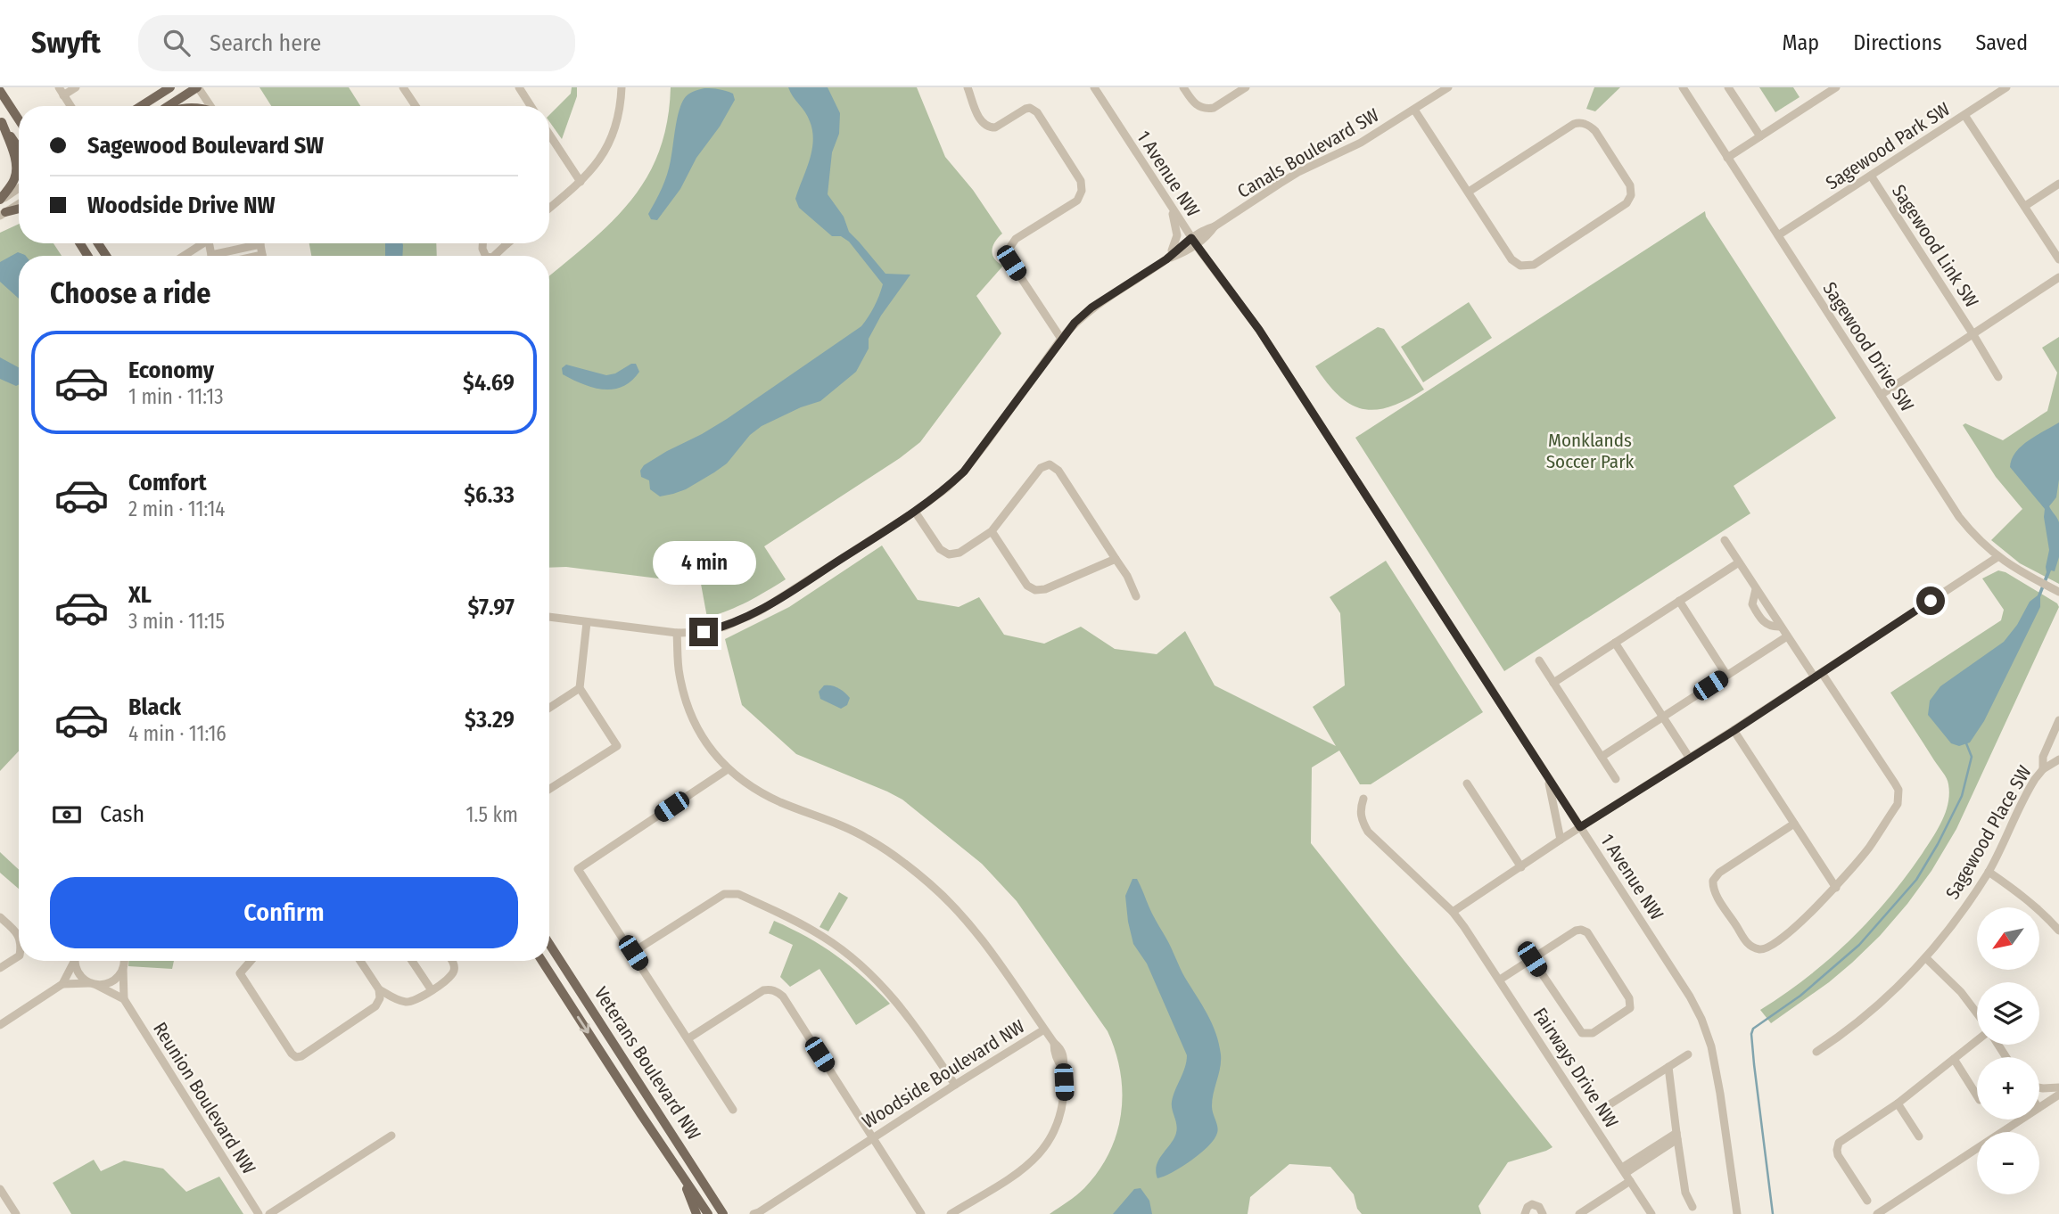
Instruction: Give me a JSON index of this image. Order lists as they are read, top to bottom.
{
  "streets": {
    "main road": ["Veterans Boulevard NW"],
    "street": [
      "Sagewood Park SW",
      "Canals Boulevard SW",
      "1 Avenue NW",
      "Sagewood Link SW",
      "Sagewood Drive SW",
      "Sagewood Place SW",
      "Fairways Drive NW",
      "Woodside Boulevard NW",
      "Reunion Boulevard NW"
    ]
  },
  "crossings": [
    ["Sagewood Park SW", "Sagewood Link SW"],
    ["Sagewood Park SW", "Sagewood Drive SW"],
    ["Canals Boulevard SW", "1 Avenue NW"],
    ["Canals Boulevard SW", "Woodside Boulevard NW"]
  ],
  "parks": ["Monklands Soccer Park"],
  "north": "bottom left",
  "page": {
    "header": "Swyft",
    "search": "Search here",
    "nav": ["Map", "Directions", "Saved"],
    "banner": ["Sagewood Boulevard SW", "Woodside Drive NW"],
    "heading": "Choose a ride",
    "list": [
      {
        "name": "Economy",
        "note": "1 min · 11:13",
        "value": "$4.69"
      },
      {
        "name": "Comfort",
        "note": "2 min · 11:14",
        "value": "$6.33"
      },
      {
        "name": "XL",
        "note": "3 min · 11:15",
        "value": "$7.97"
      },
      {
        "name": "Black",
        "note": "4 min · 11:16",
        "value": "$3.29"
      }
    ],
    "bubble": "4 min",
    "pay": ["Cash", "1.5 km"],
    "buttons": "Confirm",
    "map_buttons": ["+", "−"]
  }
}
